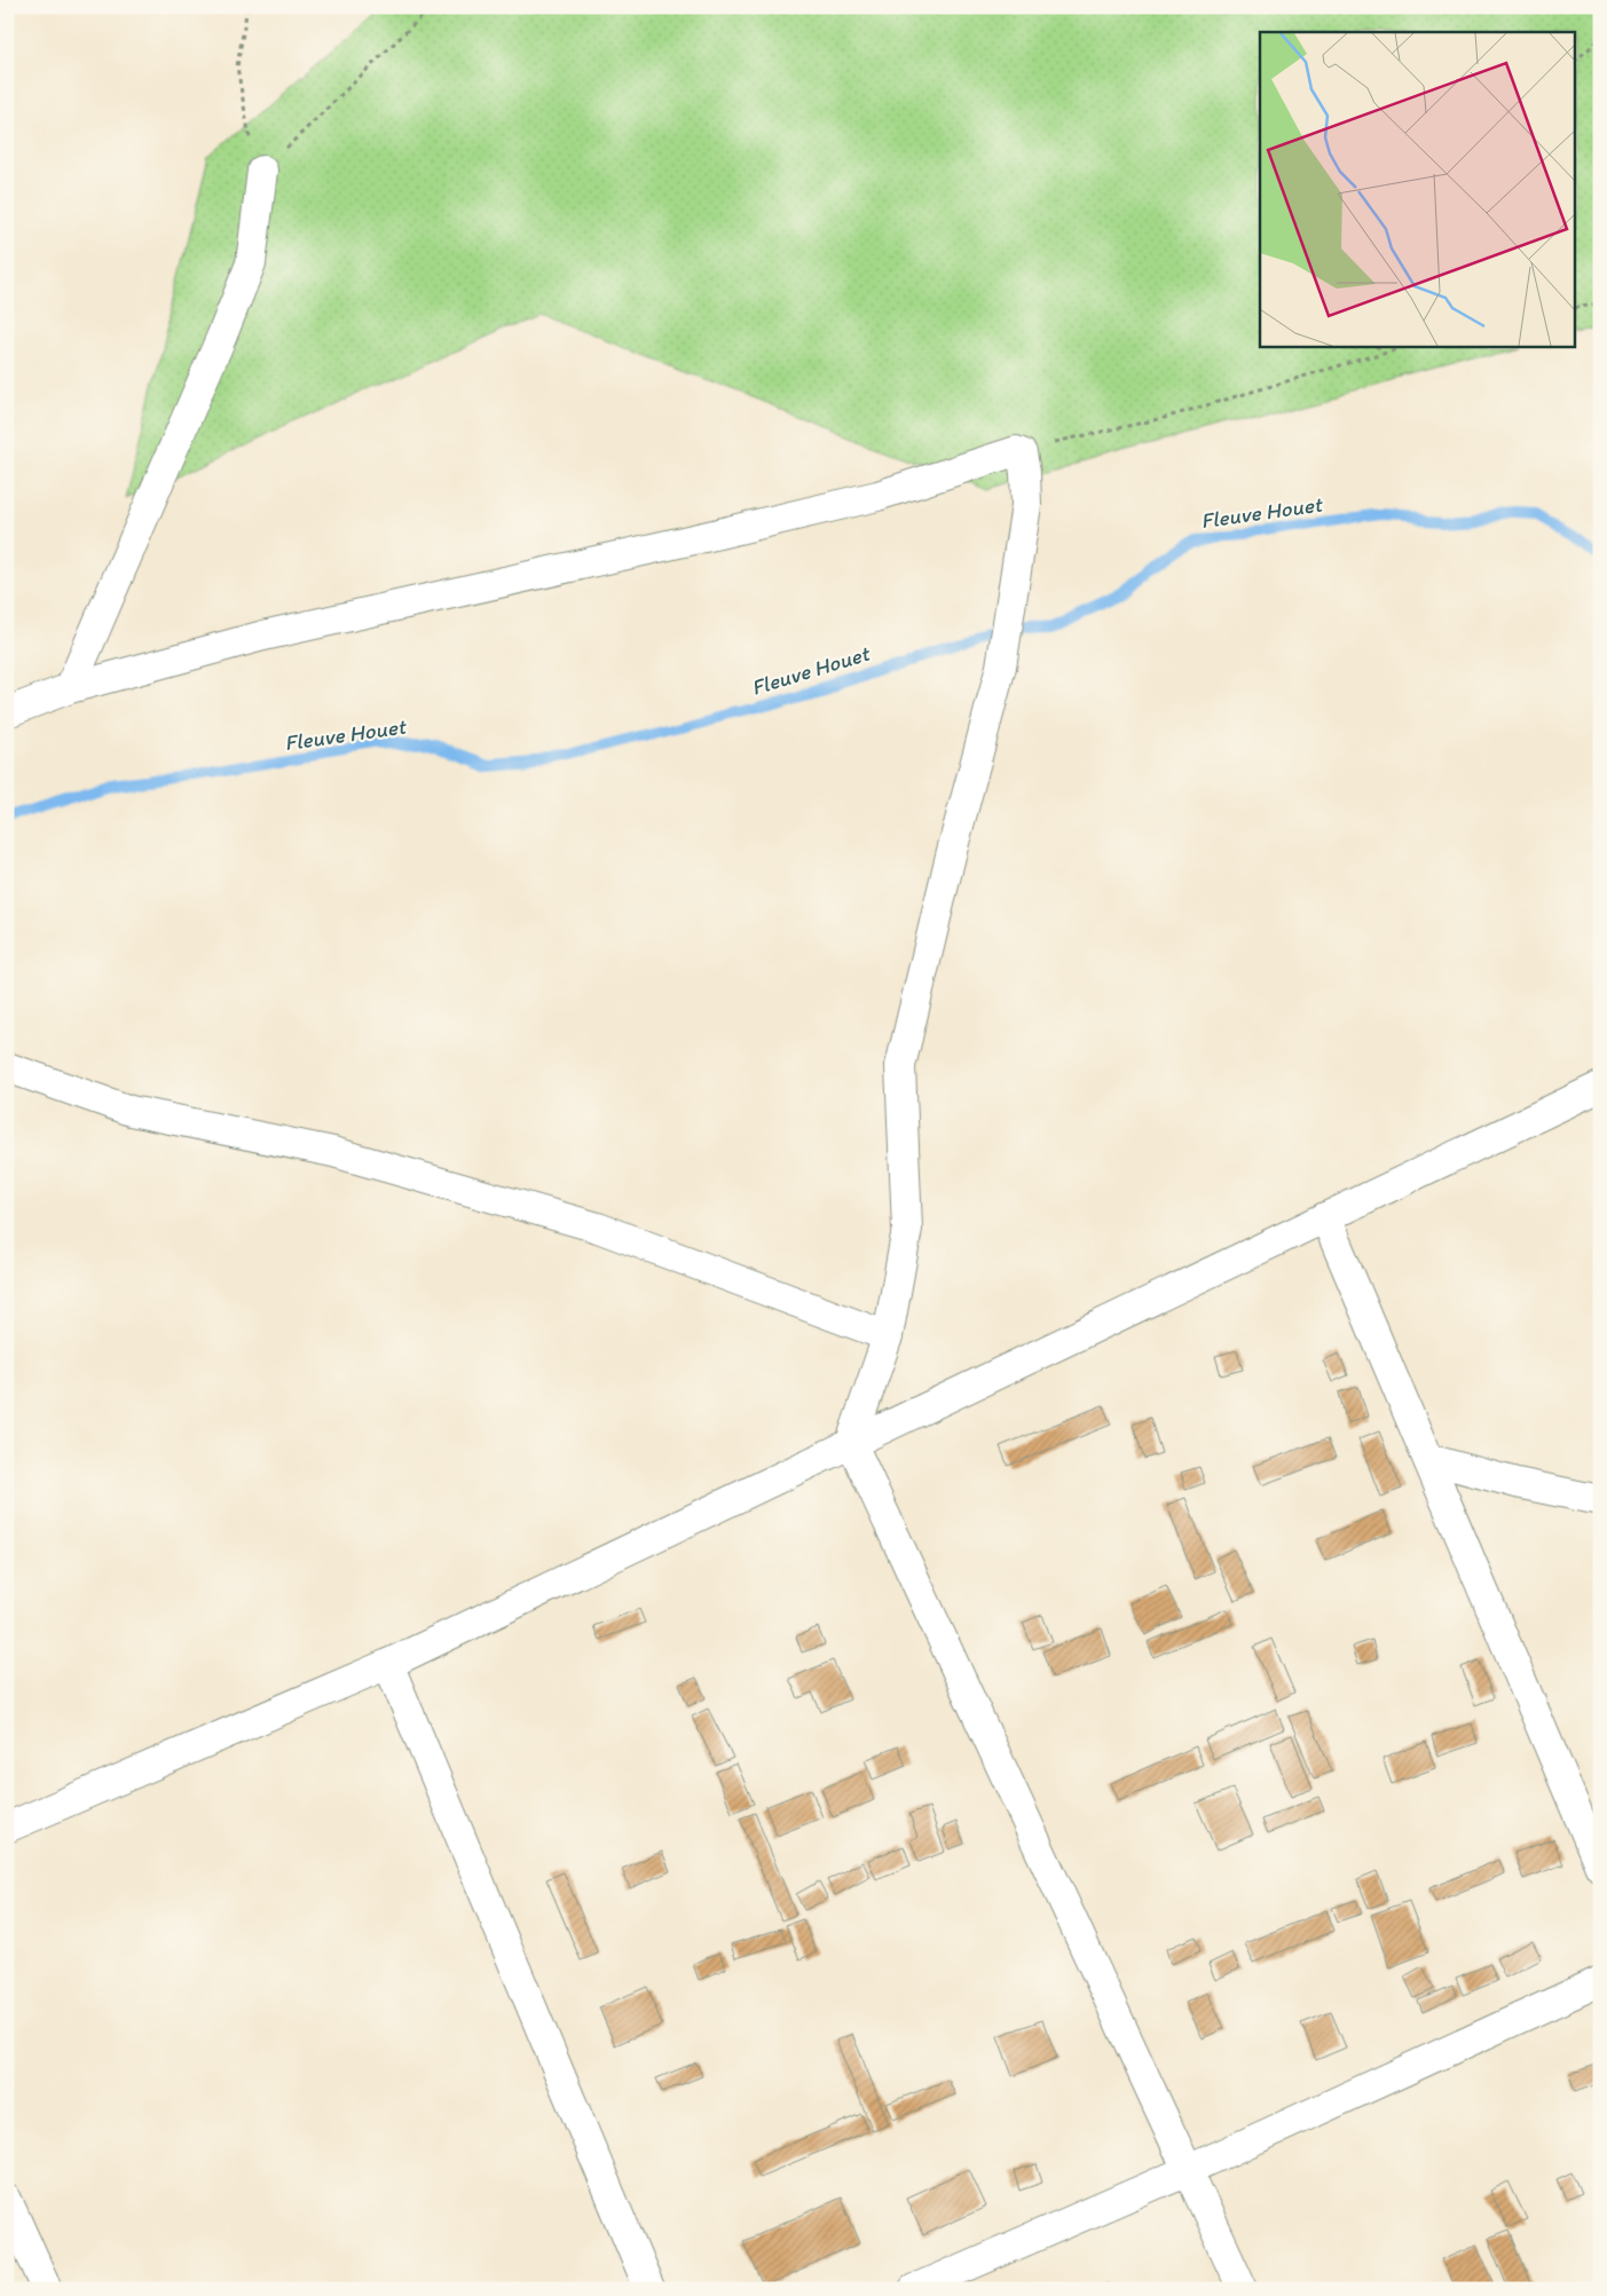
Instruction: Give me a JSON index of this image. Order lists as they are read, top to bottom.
{
  "water": ["Fleuve Houet"]
}
